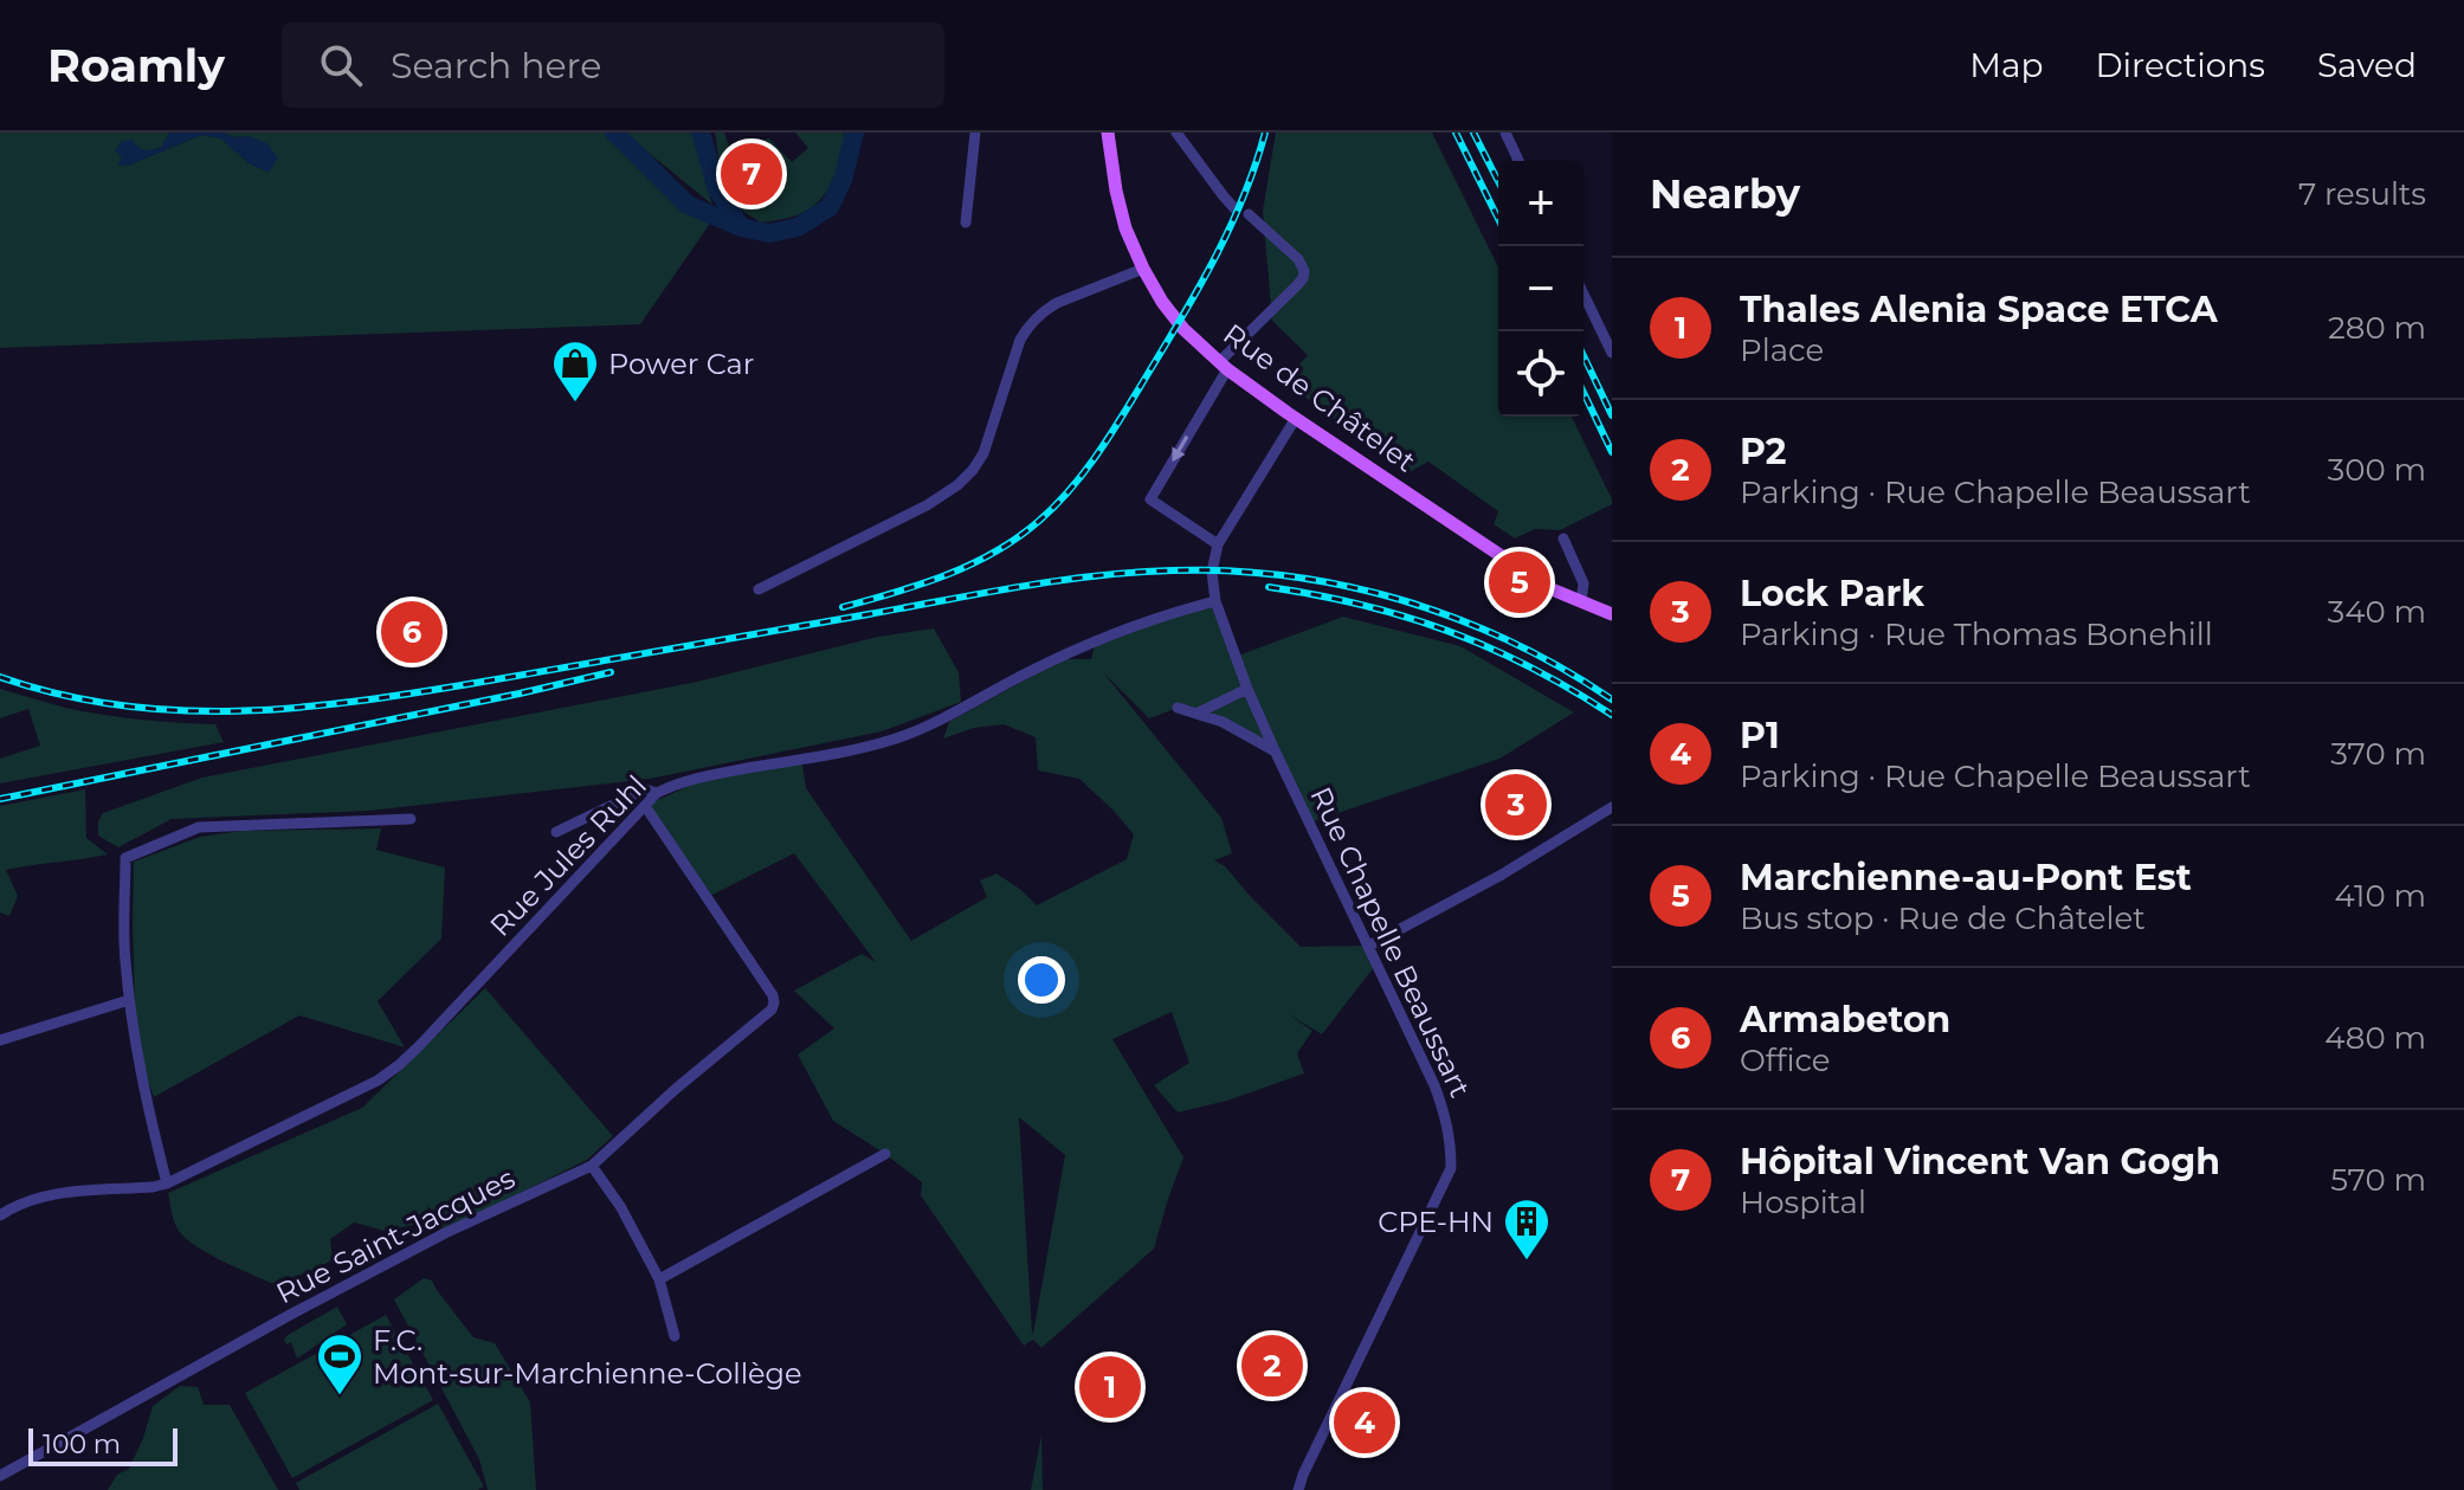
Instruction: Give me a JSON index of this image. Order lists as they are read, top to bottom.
{
  "streets": {
    "main road": ["Rue de Châtelet"],
    "street": ["Rue Jules Ruhl", "Rue Chapelle Beaussart", "Rue Saint-Jacques"]
  },
  "crossings": [
    ["Rue de Châtelet", "Rue Chapelle Beaussart"],
    ["Rue Jules Ruhl", "Rue Chapelle Beaussart"],
    ["Rue Jules Ruhl", "Rue Saint-Jacques"]
  ],
  "places": {
    "shop": ["Power Car"],
    "building": ["CPE-HN"],
    "sports": ["F.C. Mont-sur-Marchienne-Collège"]
  },
  "scale_bar": "100 m",
  "page": {
    "header": "Roamly",
    "search": "Search here",
    "nav": ["Map", "Directions", "Saved"],
    "heading": ["Nearby", "7 results"],
    "pins": [
      "7",
      "5",
      "6",
      "3",
      "2",
      "1",
      "4"
    ],
    "map_buttons": ["+", "−"],
    "list": [
      {
        "mark": "1",
        "name": "Thales Alenia Space ETCA",
        "note": "Place",
        "value": "280 m"
      },
      {
        "mark": "2",
        "name": "P2",
        "note": "Parking · Rue Chapelle Beaussart",
        "value": "300 m"
      },
      {
        "mark": "3",
        "name": "Lock Park",
        "note": "Parking · Rue Thomas Bonehill",
        "value": "340 m"
      },
      {
        "mark": "4",
        "name": "P1",
        "note": "Parking · Rue Chapelle Beaussart",
        "value": "370 m"
      },
      {
        "mark": "5",
        "name": "Marchienne-au-Pont Est",
        "note": "Bus stop · Rue de Châtelet",
        "value": "410 m"
      },
      {
        "mark": "6",
        "name": "Armabeton",
        "note": "Office",
        "value": "480 m"
      },
      {
        "mark": "7",
        "name": "Hôpital Vincent Van Gogh",
        "note": "Hospital",
        "value": "570 m"
      }
    ],
    "scale": "100 m"
  }
}
